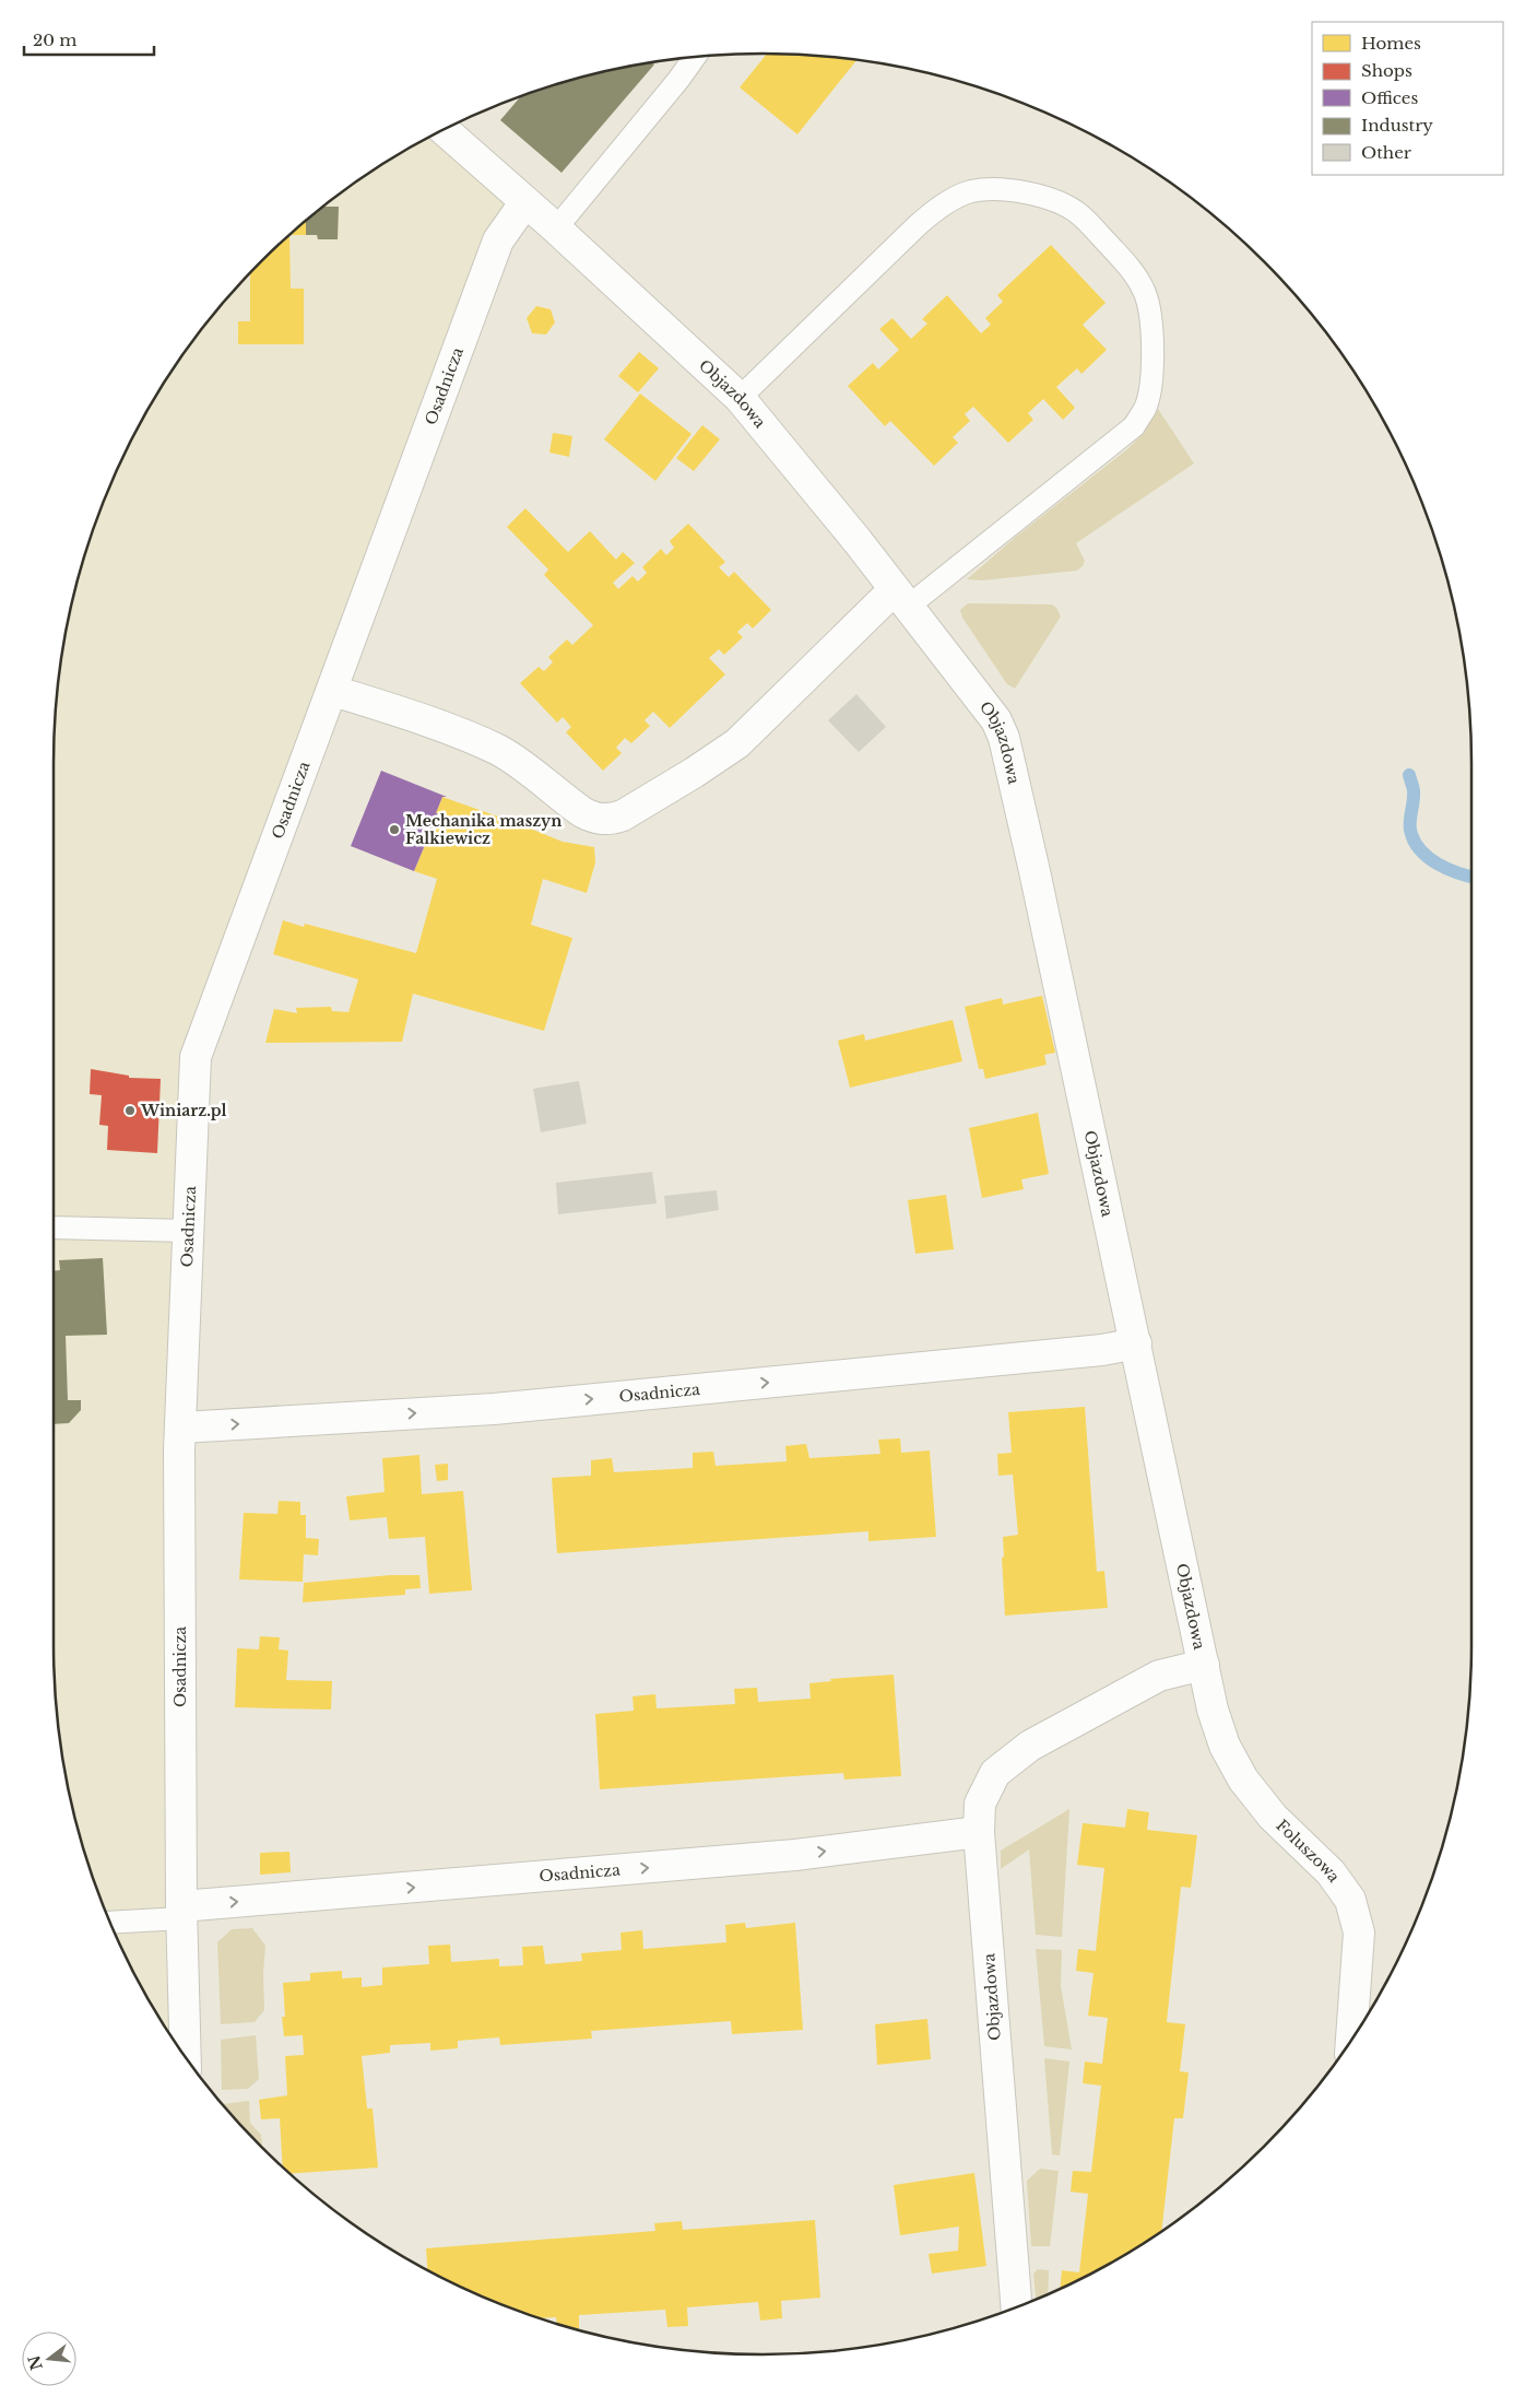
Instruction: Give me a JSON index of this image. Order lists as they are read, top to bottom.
{
  "streets": {
    "street": ["Osadnicza", "Objazdowa", "Foluszowa"]
  },
  "crossings": [
    ["Osadnicza", "Objazdowa"],
    ["Objazdowa", "Foluszowa"]
  ],
  "one_way": ["Osadnicza"],
  "places": ["Mechanika maszyn Falkiewicz", "Winiarz.pl"],
  "legend": [
    "Homes",
    "Shops",
    "Offices",
    "Industry",
    "Other"
  ],
  "scale_bar": "20 m",
  "north": "left"
}
